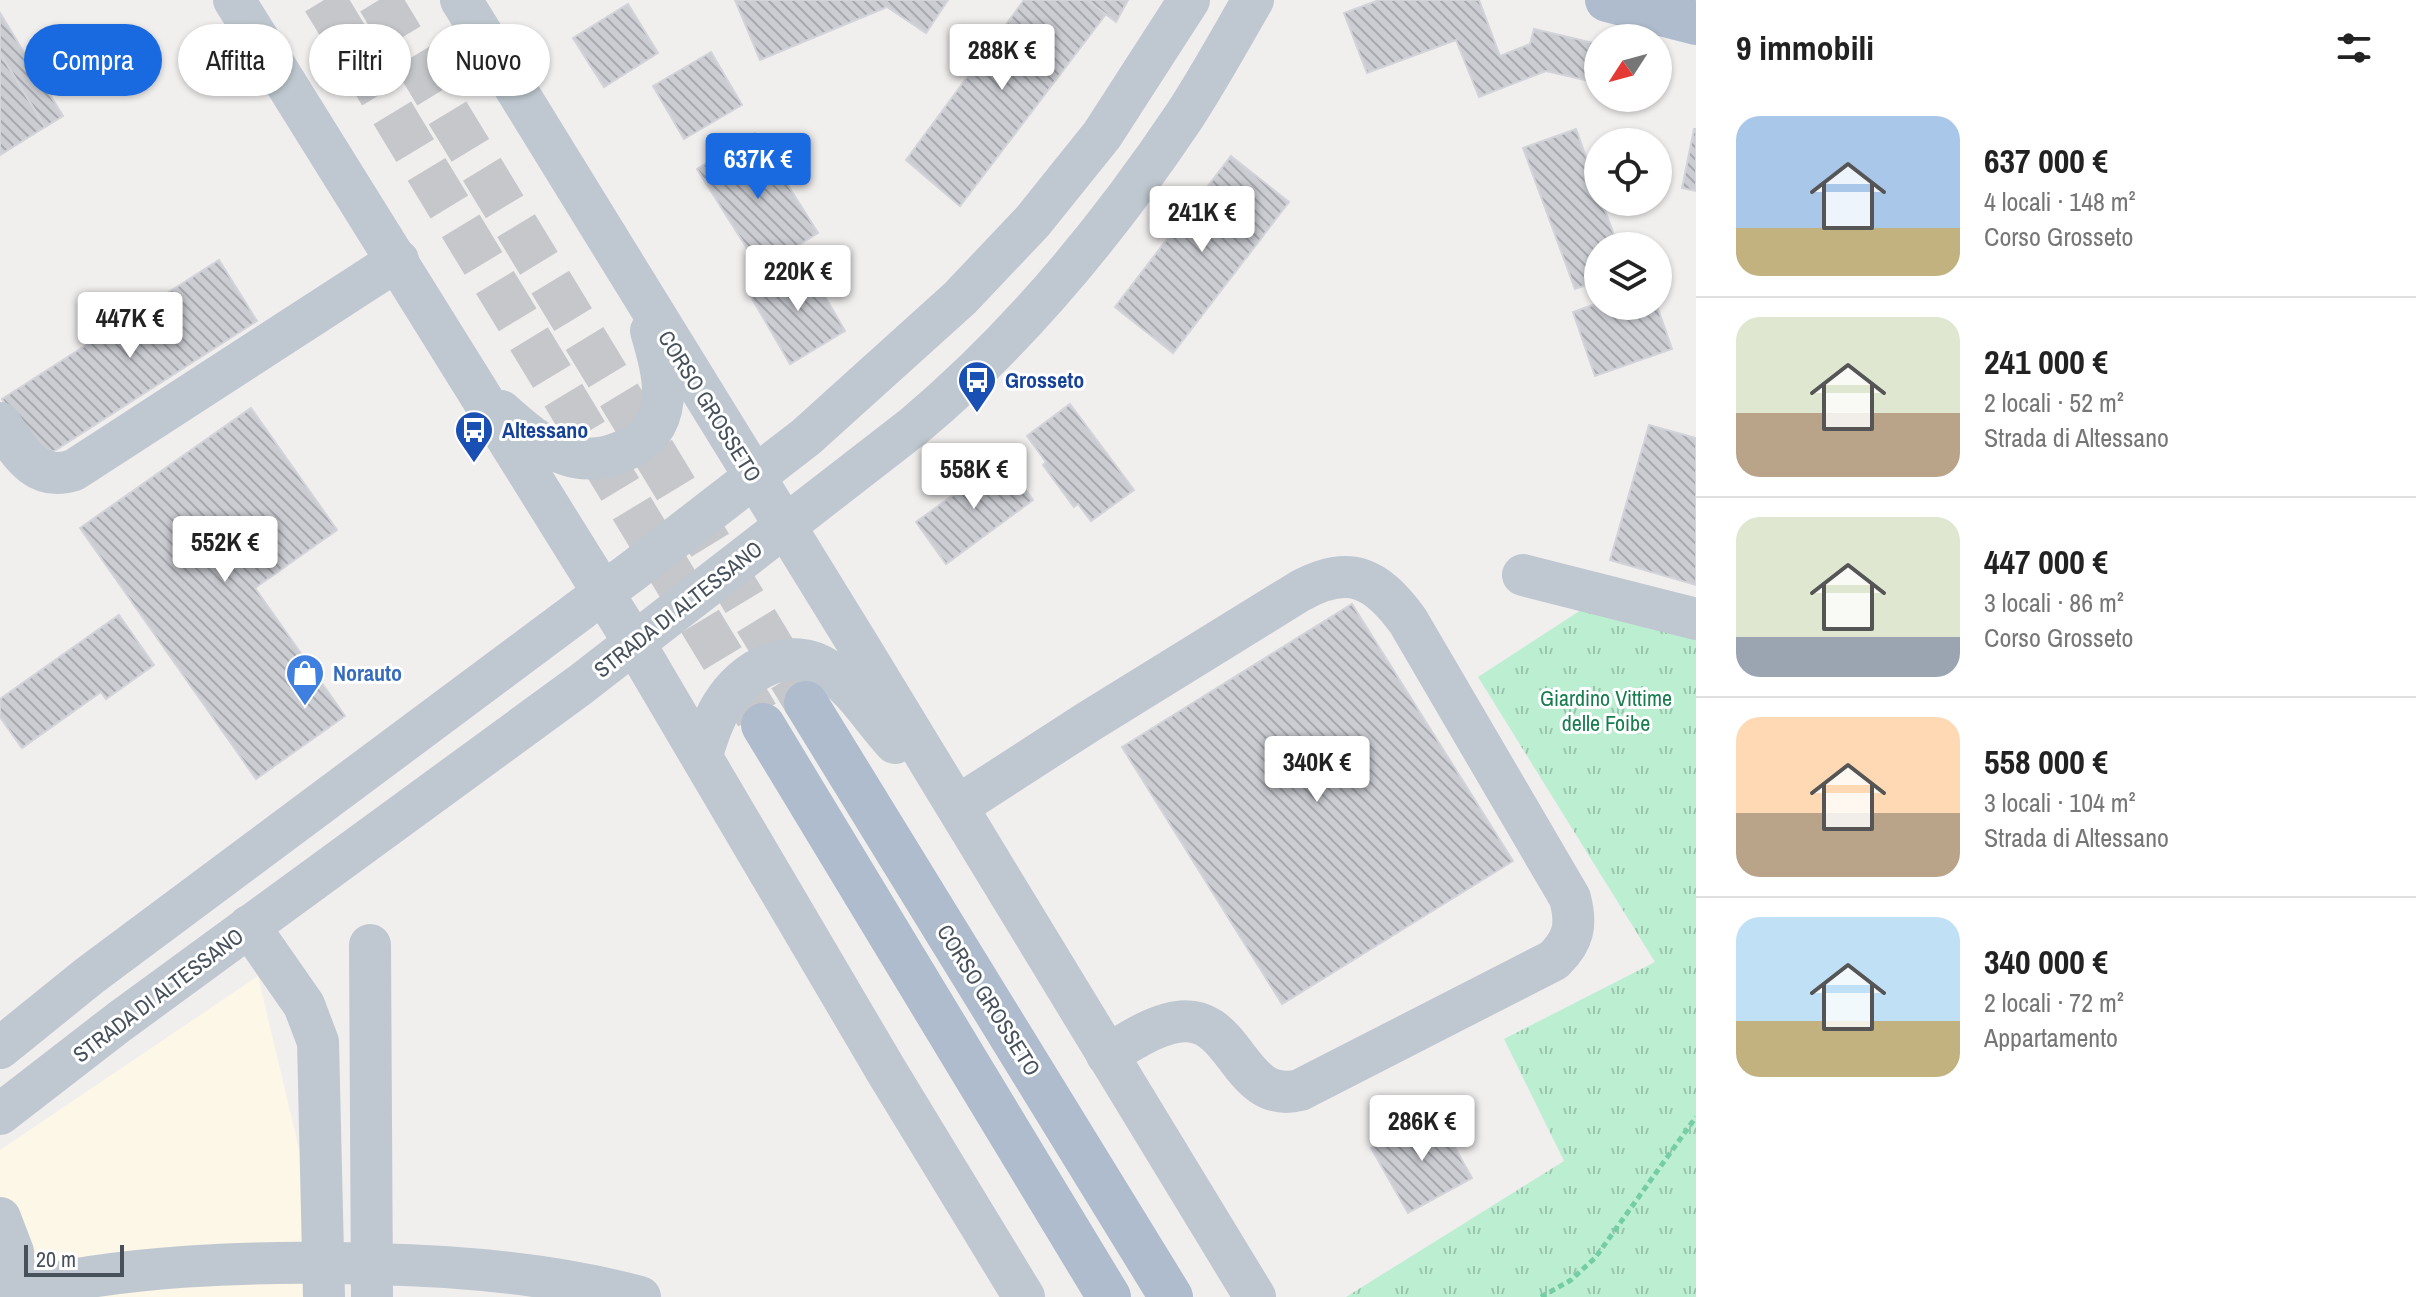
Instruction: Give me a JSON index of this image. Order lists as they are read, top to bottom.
{
  "streets": {
    "main road": ["CORSO GROSSETO"],
    "street": ["STRADA DI ALTESSANO"]
  },
  "crossings": [
    ["CORSO GROSSETO", "STRADA DI ALTESSANO"]
  ],
  "parks": ["Giardino Vittime delle Foibe"],
  "places": {
    "bus stop": ["Grosseto", "Altessano"],
    "shop": ["Norauto"]
  },
  "scale_bar": "20 m",
  "north": "bottom left",
  "page": {
    "heading": "9 immobili",
    "price": [
      "288K €",
      "637K €",
      "241K €",
      "220K €",
      "447K €",
      "558K €",
      "552K €",
      "340K €",
      "286K €"
    ],
    "chip": [
      "Compra",
      "Affitta",
      "Filtri",
      "Nuovo"
    ],
    "list": [
      {
        "name": "637 000 €",
        "note": "4 locali · 148 m² · Corso Grosseto"
      },
      {
        "name": "241 000 €",
        "note": "2 locali · 52 m² · Strada di Altessano"
      },
      {
        "name": "447 000 €",
        "note": "3 locali · 86 m² · Corso Grosseto"
      },
      {
        "name": "558 000 €",
        "note": "3 locali · 104 m² · Strada di Altessano"
      },
      {
        "name": "340 000 €",
        "note": "2 locali · 72 m² · Appartamento"
      }
    ],
    "scale": "20 m"
  }
}
